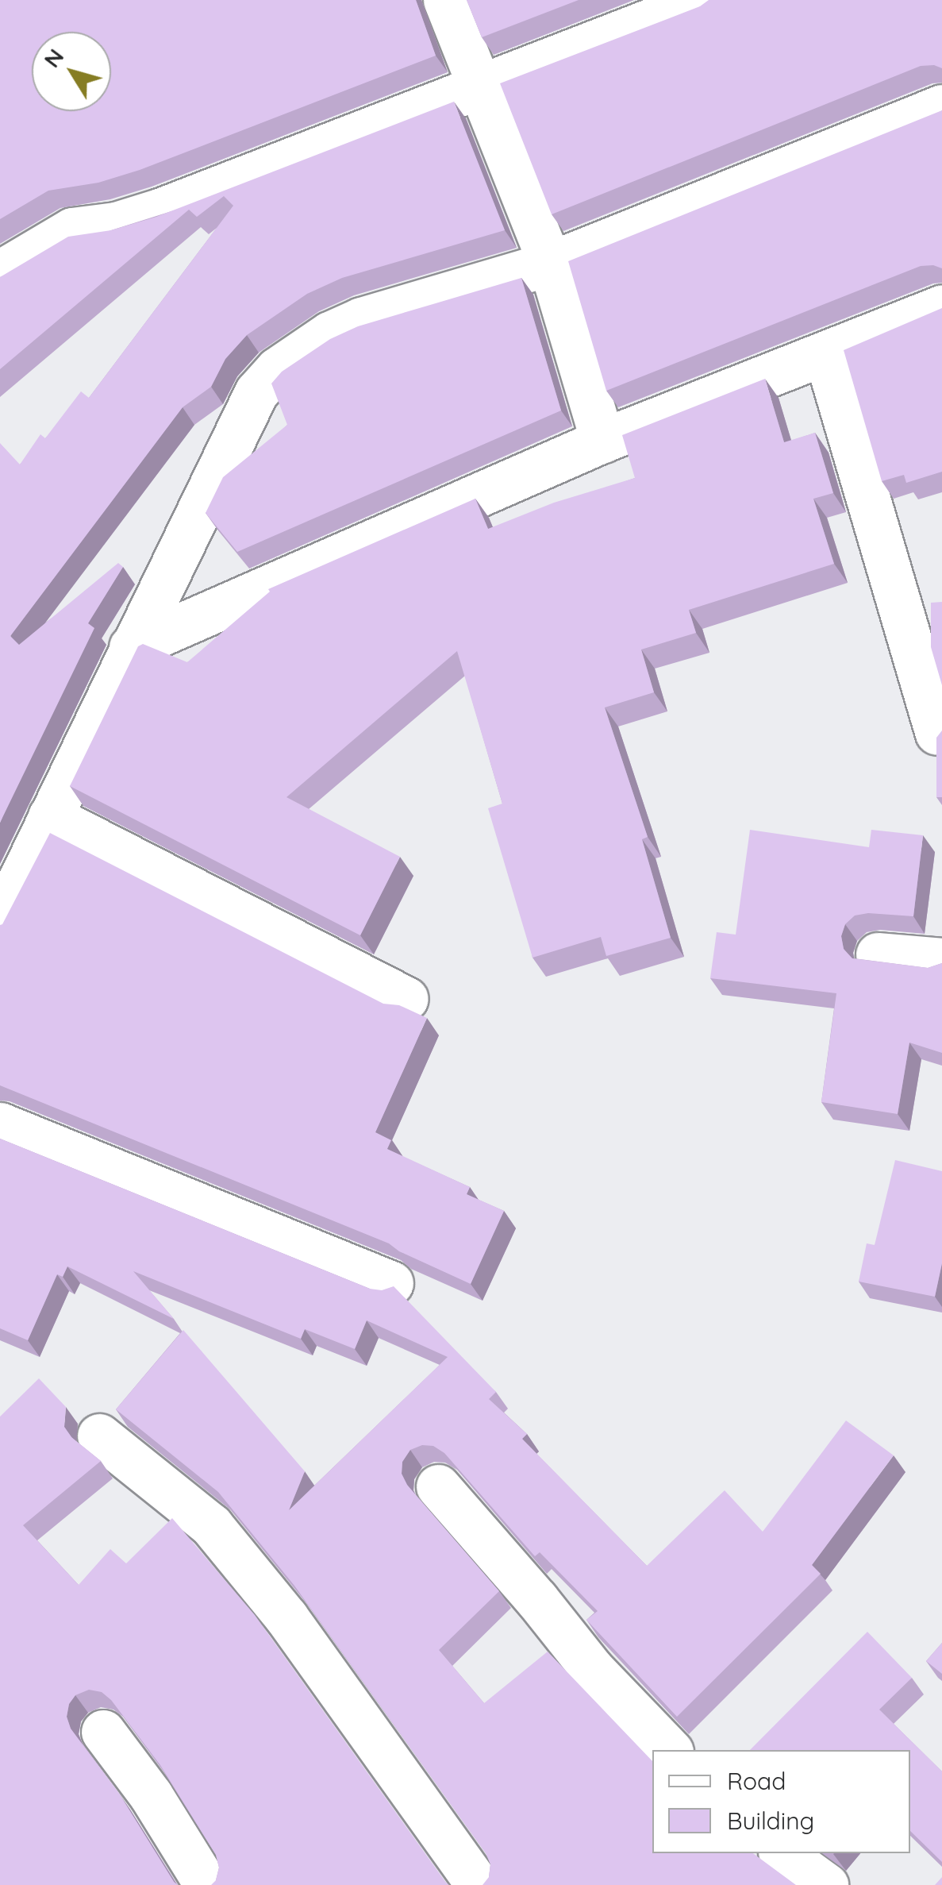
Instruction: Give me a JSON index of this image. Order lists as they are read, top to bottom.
{
  "legend": ["Road", "Building"],
  "north": "top left"
}
